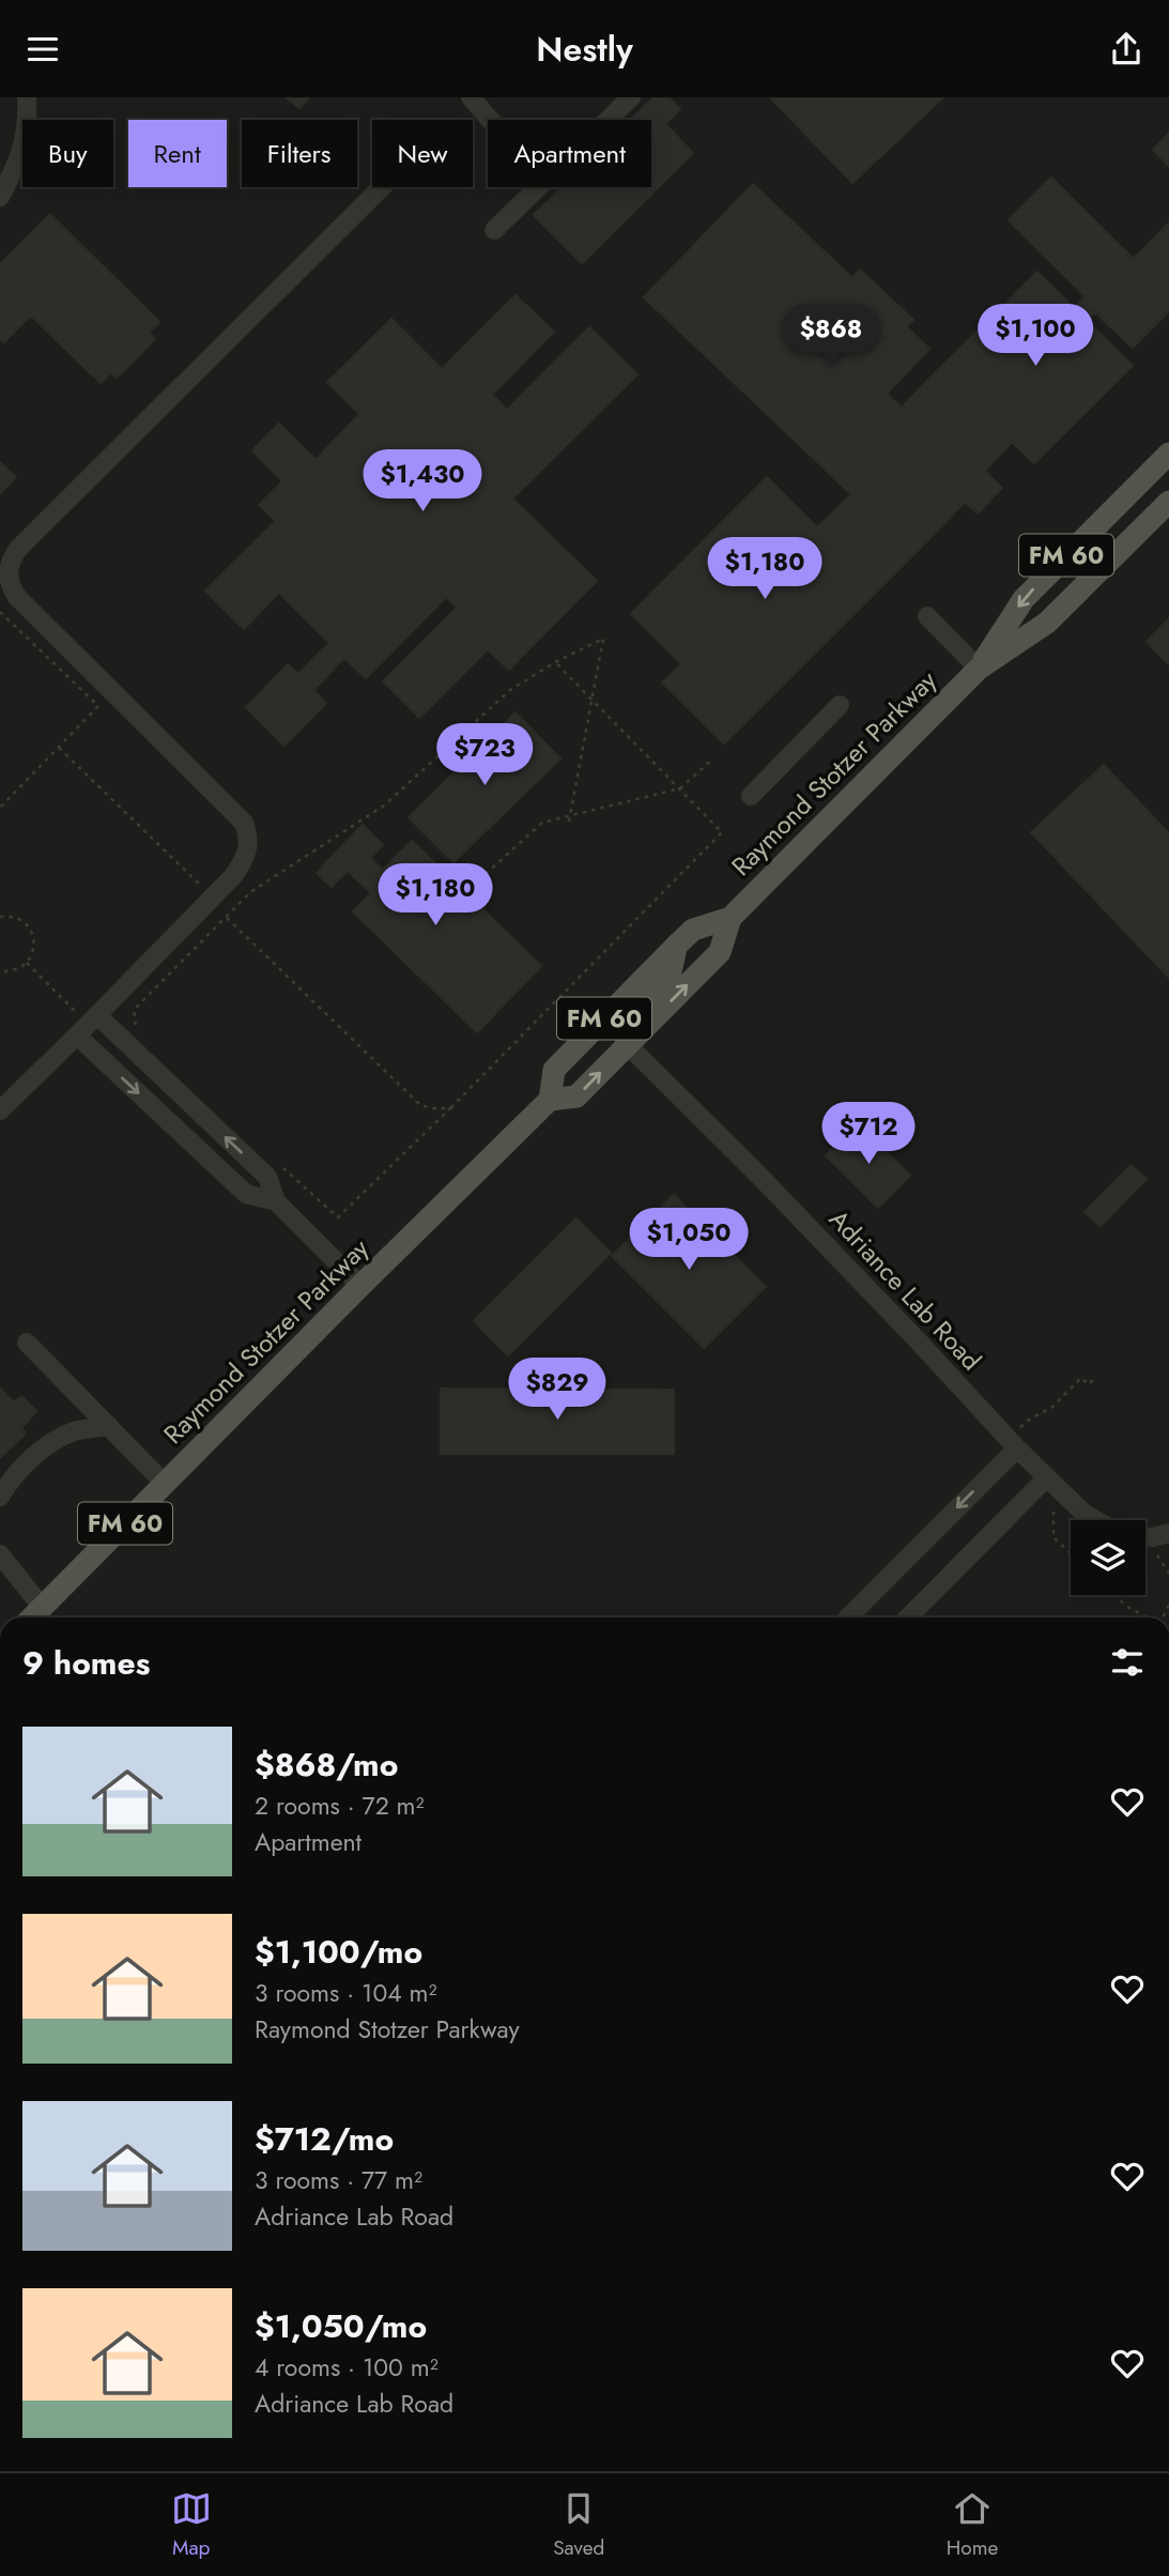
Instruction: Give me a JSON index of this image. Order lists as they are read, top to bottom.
{
  "streets": {
    "main road": ["FM 60", "Raymond Stotzer Parkway"],
    "street": ["Adriance Lab Road"]
  },
  "crossings": [
    ["Raymond Stotzer Parkway", "Adriance Lab Road"]
  ],
  "page": {
    "header": "Nestly",
    "chip": [
      "Buy",
      "Rent",
      "Filters",
      "New",
      "Apartment"
    ],
    "price": [
      "$868",
      "$1,100",
      "$1,430",
      "$1,180",
      "$723",
      "$1,180",
      "$712",
      "$1,050",
      "$829"
    ],
    "heading": "9 homes",
    "list": [
      {
        "name": "$868/mo",
        "note": "2 rooms · 72 m² · Apartment"
      },
      {
        "name": "$1,100/mo",
        "note": "3 rooms · 104 m² · Raymond Stotzer Parkway"
      },
      {
        "name": "$712/mo",
        "note": "3 rooms · 77 m² · Adriance Lab Road"
      },
      {
        "name": "$1,050/mo",
        "note": "4 rooms · 100 m² · Adriance Lab Road"
      }
    ],
    "tabs": ["Map", "Saved", "Home"]
  }
}
